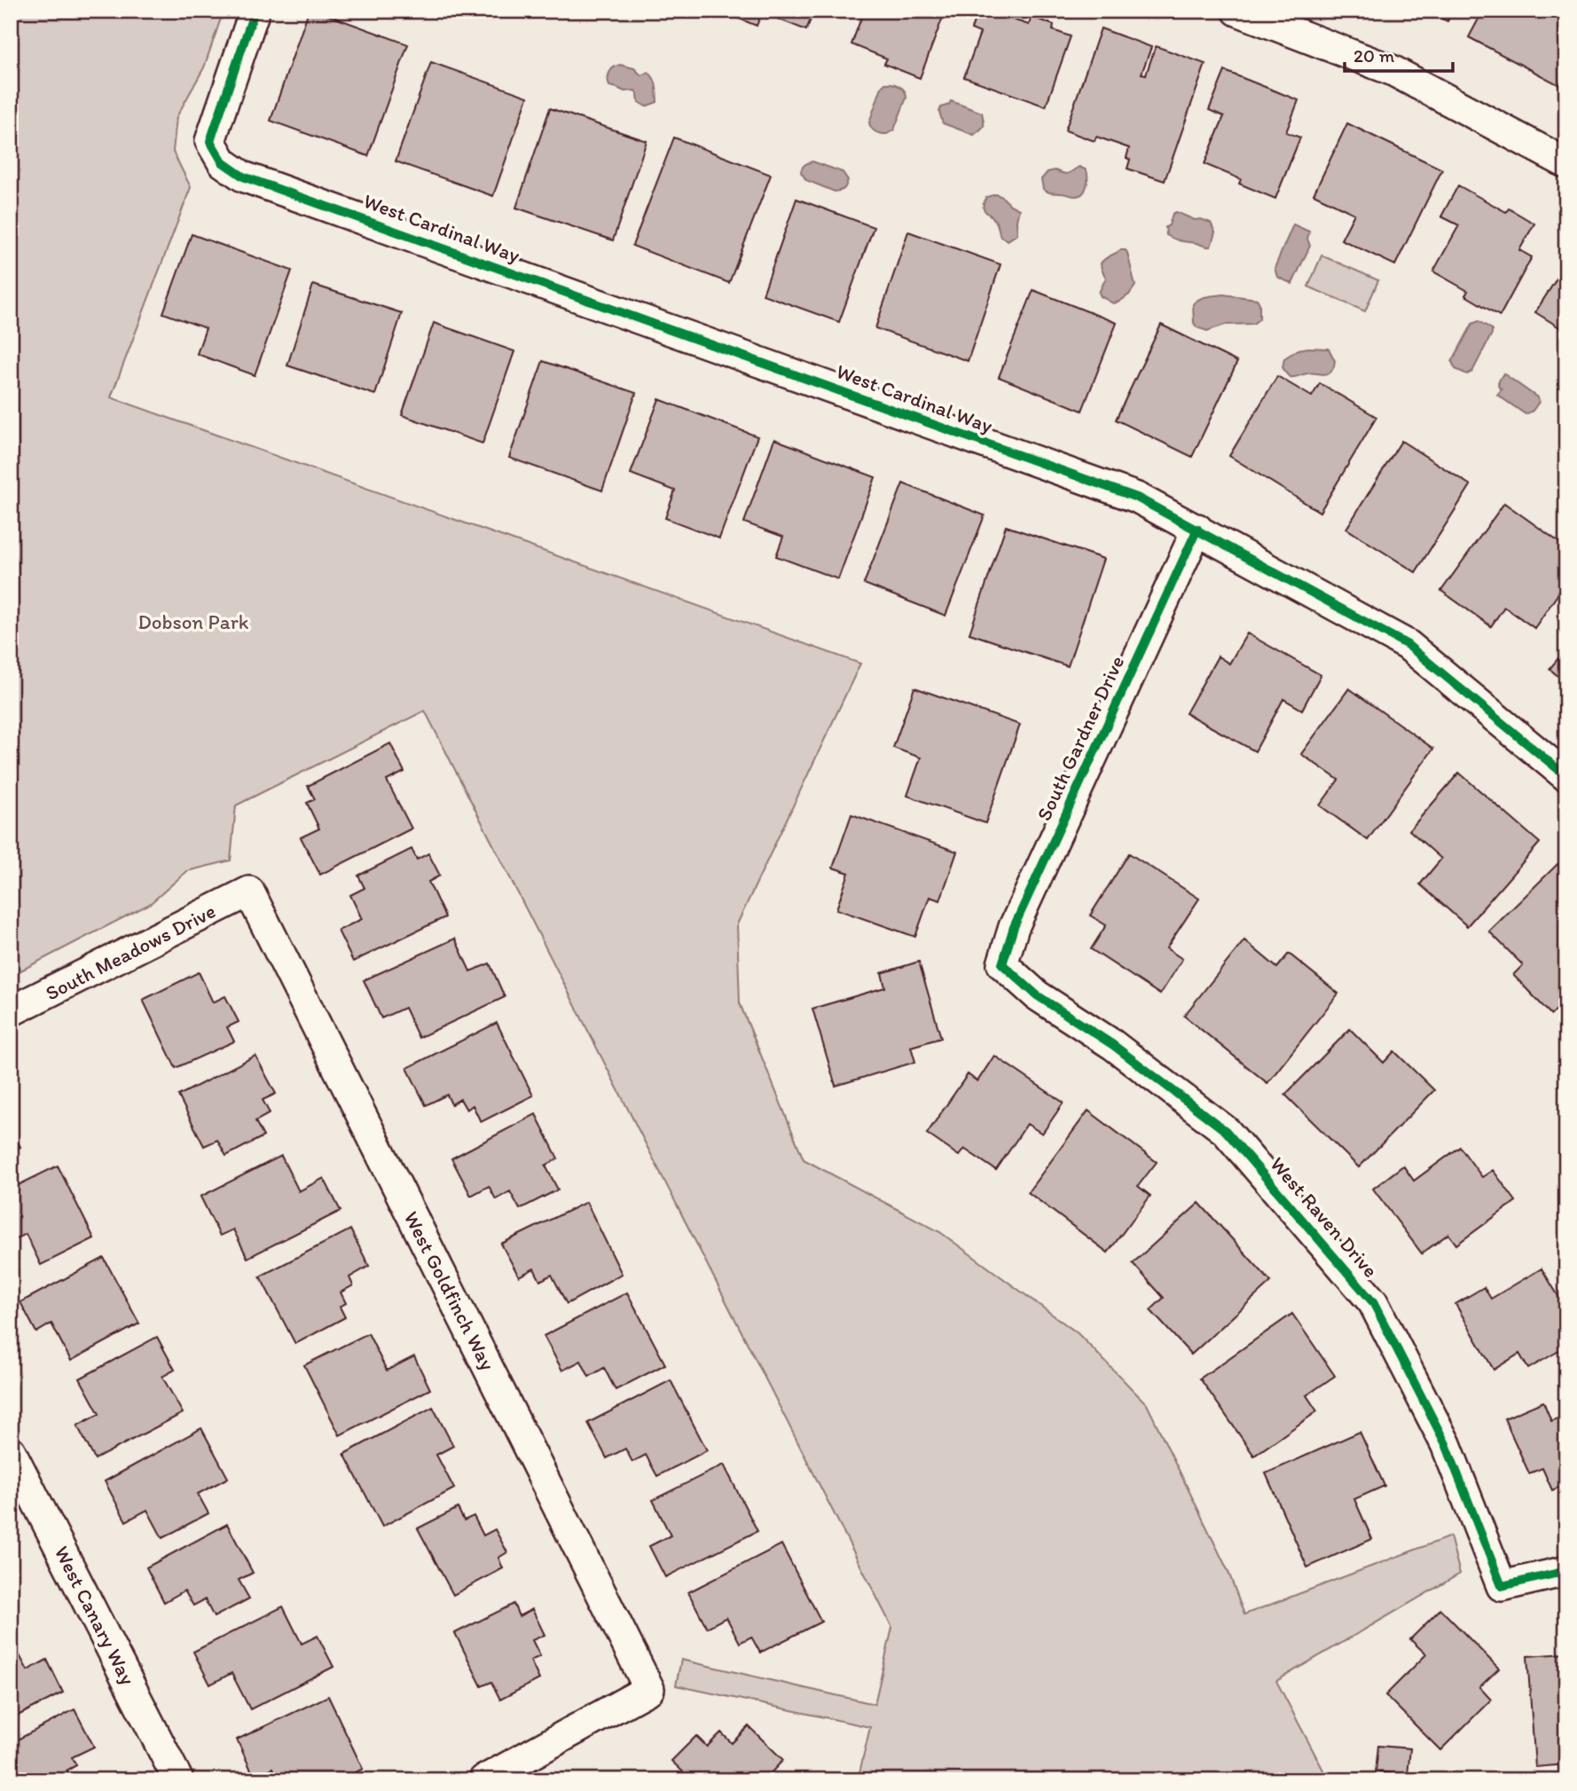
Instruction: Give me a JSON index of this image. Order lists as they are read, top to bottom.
{
  "streets": {
    "street": [
      "West Cardinal Way",
      "South Gardner Drive",
      "South Meadows Drive",
      "West Raven Drive",
      "West Goldfinch Way",
      "West Canary Way"
    ]
  },
  "crossings": [
    ["West Cardinal Way", "South Gardner Drive"],
    ["South Gardner Drive", "West Raven Drive"],
    ["South Meadows Drive", "West Goldfinch Way"]
  ],
  "parks": ["Dobson Park"],
  "scale_bar": "20 m"
}
